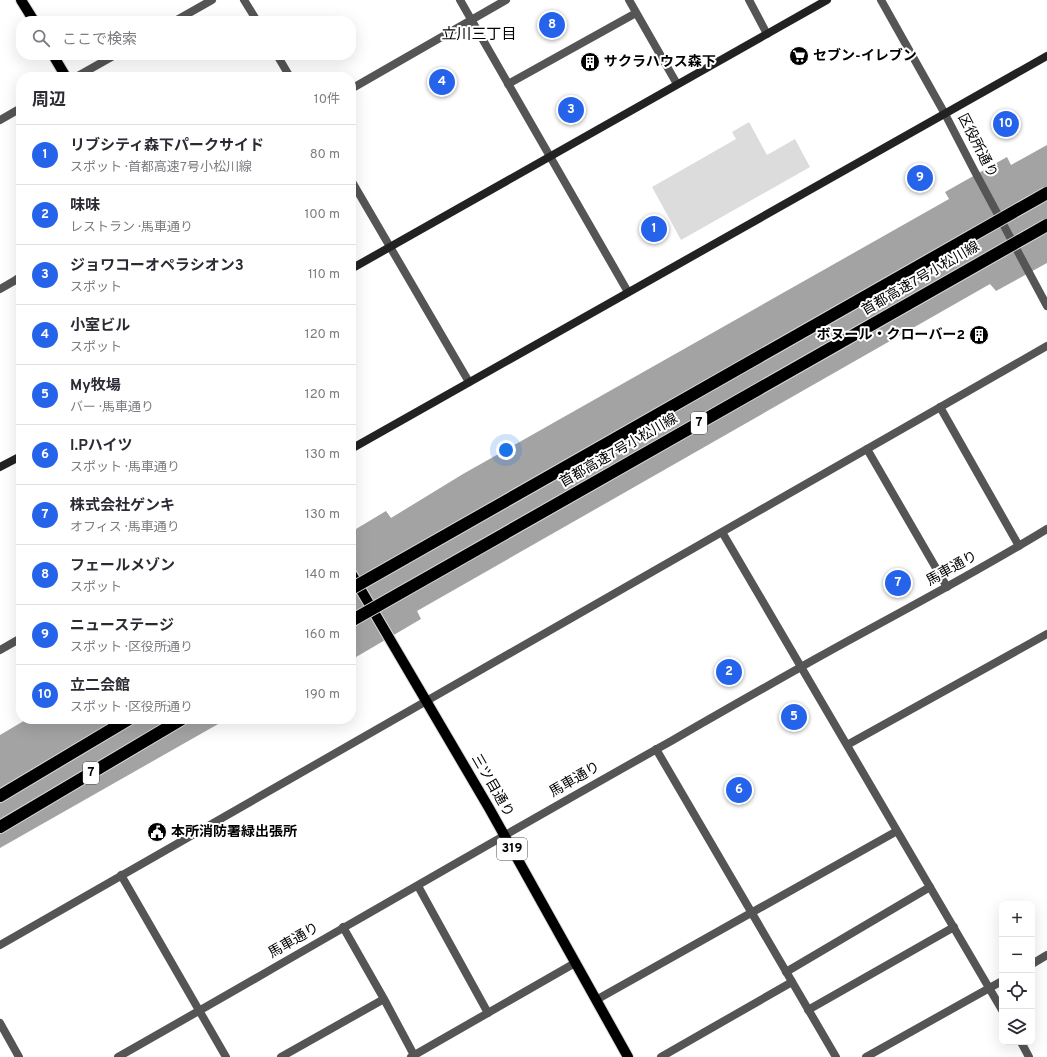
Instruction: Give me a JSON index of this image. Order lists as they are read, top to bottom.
{
  "streets": {
    "highway": ["首都高速7号小松川線", "7"],
    "main road": ["三ツ目通り", "319"],
    "street": ["区役所通り", "馬車通り"]
  },
  "crossings": [
    ["馬車通り", "三ツ目通り"]
  ],
  "districts": ["立川三丁目"],
  "places": {
    "supermarket": ["セブン-イレブン"],
    "building": ["サクラハウス森下", "ボヌール・クローバー2"],
    "public building": ["本所消防署緑出張所"]
  },
  "page": {
    "pins": [
      "8",
      "4",
      "3",
      "10",
      "9",
      "1",
      "7",
      "2",
      "5",
      "6"
    ],
    "search": "ここで検索",
    "heading": ["周辺", "10件"],
    "list": [
      {
        "mark": "1",
        "name": "リブシティ森下パークサイド",
        "note": "スポット · 首都高速7号小松川線",
        "value": "80 m"
      },
      {
        "mark": "2",
        "name": "味味",
        "note": "レストラン · 馬車通り",
        "value": "100 m"
      },
      {
        "mark": "3",
        "name": "ジョワコーオペラシオン3",
        "note": "スポット",
        "value": "110 m"
      },
      {
        "mark": "4",
        "name": "小室ビル",
        "note": "スポット",
        "value": "120 m"
      },
      {
        "mark": "5",
        "name": "My牧場",
        "note": "バー · 馬車通り",
        "value": "120 m"
      },
      {
        "mark": "6",
        "name": "I.Pハイツ",
        "note": "スポット · 馬車通り",
        "value": "130 m"
      },
      {
        "mark": "7",
        "name": "株式会社ゲンキ",
        "note": "オフィス · 馬車通り",
        "value": "130 m"
      },
      {
        "mark": "8",
        "name": "フェールメゾン",
        "note": "スポット",
        "value": "140 m"
      },
      {
        "mark": "9",
        "name": "ニューステージ",
        "note": "スポット · 区役所通り",
        "value": "160 m"
      },
      {
        "mark": "10",
        "name": "立二会館",
        "note": "スポット · 区役所通り",
        "value": "190 m"
      }
    ],
    "map_buttons": ["+", "−"]
  }
}
